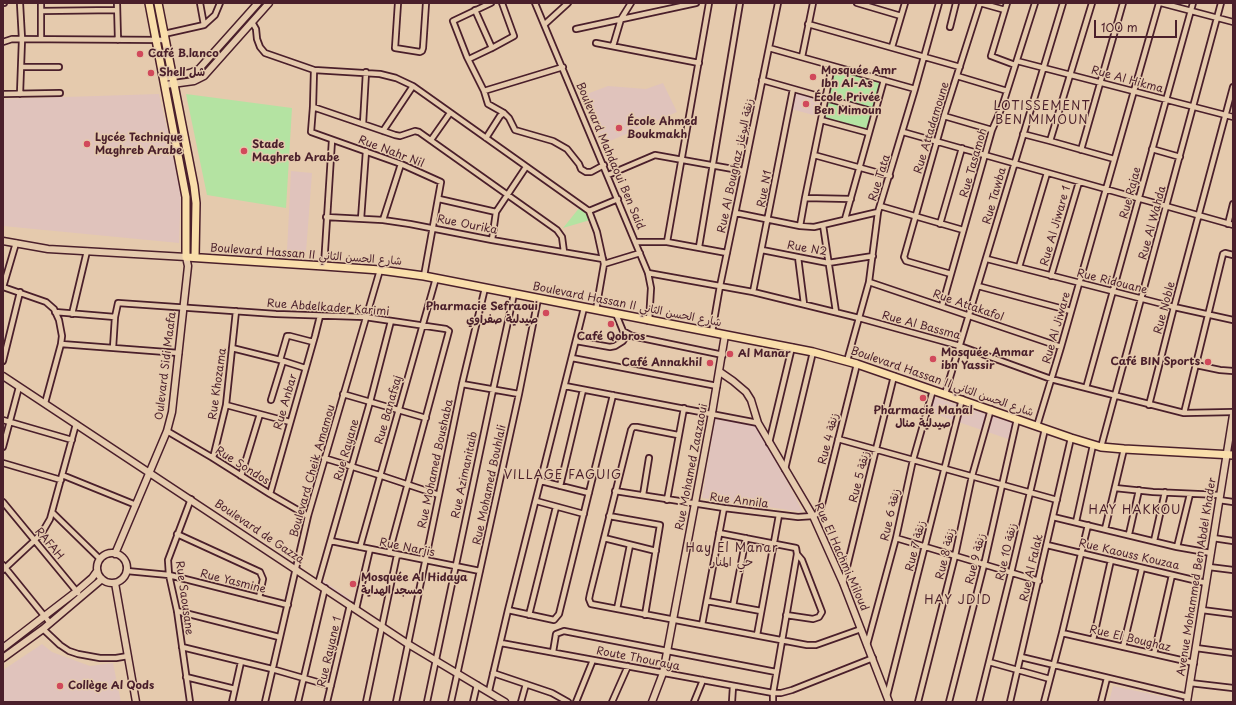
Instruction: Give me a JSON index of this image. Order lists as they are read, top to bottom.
{
  "streets": {
    "main road": ["Boulevard Hassan II شارع الحسن الثاني"],
    "street": [
      "Rue Al Hikma",
      "Rue Attadamoune",
      "Rue Nahr Nil",
      "Boulevard Mahdaoui Ben Said",
      "Rue Tasamoh",
      "Rue Al Boughaz زنقة البوغاز",
      "Rue Tata",
      "Rue N1",
      "Rue Rajae",
      "Rue Tawba",
      "Rue Al Wahda",
      "Rue Ourika",
      "Rue Al Jiware 1",
      "Rue N2",
      "Rue Ridouane",
      "Rue Attakafol",
      "Rue Abdelkader Karimi",
      "Rue Noble",
      "Rue Al Bassma",
      "Rue Al Jiware",
      "Oulevard Sidi Maafa",
      "Rue Khozama",
      "Rue Anbar",
      "Rue Banafsaj",
      "Rue 4 زنقة",
      "Rue Rayane",
      "Rue Mohamed Boushaba",
      "Rue Sondos",
      "Rue Mohamed Zaazaoui",
      "Boulevard Cheik Amamou",
      "Rue Azimanitaib",
      "Rue 5 زنقة",
      "Rue Mohamed Bouhlali",
      "Rue Annila",
      "Rue 6 زنقة",
      "Boulevard de Gazza",
      "RAFAH",
      "Rue 7 زنقة",
      "Rue Narjis",
      "Rue 10 زنقة",
      "Rue 8 زنقة",
      "Rue Kaouss Kouzaa",
      "Rue El Hachmi Miloud",
      "Rue 9 زنقة",
      "Rue Al Falak",
      "Avenue Mohammed Ben Abdel Khader",
      "Rue Yasmine",
      "Rue Saousane",
      "Rue El Boughaz",
      "Rue Rayane 1",
      "Route Thouraya"
    ]
  },
  "crossings": [
    ["Rue Al Hikma", "Rue Tasamoh"],
    ["Rue Al Hikma", "Rue Rajae"],
    ["Rue Al Hikma", "Rue Tawba"],
    ["Rue Al Hikma", "Rue Al Wahda"],
    ["Rue Al Hikma", "Rue Noble"],
    ["Rue Al Hikma", "Rue Al Jiware"],
    ["Rue Attadamoune", "Rue Tasamoh"],
    ["Boulevard Mahdaoui Ben Said", "Rue Ourika"],
    ["Boulevard Mahdaoui Ben Said", "Boulevard Hassan II شارع الحسن الثاني"],
    ["Boulevard Mahdaoui Ben Said", "Rue Al Bassma"],
    ["Rue Tasamoh", "Rue Attakafol"],
    ["Rue Al Boughaz زنقة البوغاز", "Boulevard Hassan II شارع الحسن الثاني"],
    ["Rue Al Boughaz زنقة البوغاز", "Rue Al Bassma"],
    ["Rue Tata", "Rue N2"],
    ["Rue Tata", "Boulevard Hassan II شارع الحسن الثاني"],
    ["Rue Tata", "Rue Attakafol"],
    ["Rue Tata", "Rue Al Bassma"],
    ["Rue N1", "Rue N2"],
    ["Rue N1", "Rue Al Bassma"],
    ["Rue Rajae", "Rue Ridouane"],
    ["Rue Rajae", "Rue Al Bassma"],
    ["Rue Tawba", "Boulevard Hassan II شارع الحسن الثاني"],
    ["Rue Tawba", "Rue Ridouane"],
    ["Rue Tawba", "Rue Attakafol"],
    ["Rue Tawba", "Rue Al Bassma"],
    ["Rue Al Wahda", "Boulevard Hassan II شارع الحسن الثاني"],
    ["Rue Al Wahda", "Rue Ridouane"],
    ["Rue Al Wahda", "Rue Al Bassma"],
    ["Rue Al Jiware 1", "Rue Ridouane"],
    ["Boulevard Hassan II شارع الحسن الثاني", "Rue Al Jiware"],
    ["Boulevard Hassan II شارع الحسن الثاني", "Rue Banafsaj"],
    ["Boulevard Hassan II شارع الحسن الثاني", "Rue 4 زنقة"],
    ["Boulevard Hassan II شارع الحسن الثاني", "Rue Mohamed Boushaba"],
    ["Boulevard Hassan II شارع الحسن الثاني", "Rue Mohamed Zaazaoui"],
    ["Boulevard Hassan II شارع الحسن الثاني", "Boulevard Cheik Amamou"],
    ["Boulevard Hassan II شارع الحسن الثاني", "Rue Azimanitaib"],
    ["Boulevard Hassan II شارع الحسن الثاني", "Rue 5 زنقة"],
    ["Boulevard Hassan II شارع الحسن الثاني", "Rue Mohamed Bouhlali"],
    ["Boulevard Hassan II شارع الحسن الثاني", "Rue 6 زنقة"],
    ["Boulevard Hassan II شارع الحسن الثاني", "Rue 7 زنقة"],
    ["Boulevard Hassan II شارع الحسن الثاني", "Rue 10 زنقة"],
    ["Boulevard Hassan II شارع الحسن الثاني", "Rue 8 زنقة"],
    ["Boulevard Hassan II شارع الحسن الثاني", "Rue 9 زنقة"],
    ["Boulevard Hassan II شارع الحسن الثاني", "Rue Al Falak"],
    ["Boulevard Hassan II شارع الحسن الثاني", "Avenue Mohammed Ben Abdel Khader"],
    ["Rue Ridouane", "Rue Noble"],
    ["Rue Ridouane", "Rue Al Jiware"],
    ["Rue Attakafol", "Rue Al Jiware"],
    ["Rue Abdelkader Karimi", "Oulevard Sidi Maafa"],
    ["Rue Abdelkader Karimi", "Rue Khozama"],
    ["Rue Abdelkader Karimi", "Rue Anbar"],
    ["Rue Abdelkader Karimi", "Rue Banafsaj"],
    ["Rue Abdelkader Karimi", "Rue Rayane"],
    ["Rue Abdelkader Karimi", "Boulevard Cheik Amamou"],
    ["Rue Abdelkader Karimi", "Rue Narjis"],
    ["Rue Noble", "Rue Al Bassma"],
    ["Rue Al Bassma", "Rue Al Jiware"],
    ["Rue Al Bassma", "Avenue Mohammed Ben Abdel Khader"],
    ["Oulevard Sidi Maafa", "Rue Sondos"],
    ["Oulevard Sidi Maafa", "Boulevard de Gazza"],
    ["Oulevard Sidi Maafa", "Rue Yasmine"],
    ["Rue Khozama", "Rue Sondos"],
    ["Rue Anbar", "Rue Sondos"],
    ["Rue Banafsaj", "Rue Narjis"],
    ["Rue 4 زنقة", "Rue Annila"],
    ["Rue 4 زنقة", "Rue El Hachmi Miloud"],
    ["Rue Rayane", "Boulevard de Gazza"],
    ["Rue Rayane", "Rue Narjis"],
    ["Rue Mohamed Boushaba", "Boulevard de Gazza"],
    ["Rue Mohamed Boushaba", "Rue Narjis"],
    ["Rue Sondos", "Boulevard Cheik Amamou"],
    ["Rue Mohamed Zaazaoui", "Rue Annila"],
    ["Rue Mohamed Zaazaoui", "Rue El Hachmi Miloud"],
    ["Rue Mohamed Zaazaoui", "Route Thouraya"],
    ["Boulevard Cheik Amamou", "Boulevard de Gazza"],
    ["Boulevard Cheik Amamou", "Rue Yasmine"],
    ["Rue Azimanitaib", "Boulevard de Gazza"],
    ["Rue Azimanitaib", "Rue Narjis"],
    ["Rue 5 زنقة", "Rue El Hachmi Miloud"],
    ["Rue Mohamed Bouhlali", "Boulevard de Gazza"],
    ["Rue Mohamed Bouhlali", "Rue Narjis"],
    ["Rue Annila", "Rue El Hachmi Miloud"],
    ["Rue 6 زنقة", "Rue El Hachmi Miloud"],
    ["Boulevard de Gazza", "Rue Saousane"],
    ["Boulevard de Gazza", "Rue Rayane 1"],
    ["Rue 7 زنقة", "Rue El Hachmi Miloud"],
    ["Rue Kaouss Kouzaa", "Rue Al Falak"],
    ["Rue Kaouss Kouzaa", "Avenue Mohammed Ben Abdel Khader"],
    ["Rue El Hachmi Miloud", "Route Thouraya"],
    ["Avenue Mohammed Ben Abdel Khader", "Rue El Boughaz"],
    ["Rue Yasmine", "Rue Saousane"]
  ],
  "districts": [
    "LOTISSEMENT BEN MIMOUN",
    "VILLAGE FAGUIG",
    "HAY HAKKOU",
    "Hay El Manar حي المنار",
    "HAY JDID"
  ],
  "places": [
    "Café B.lanco",
    "Shell شل",
    "Mosquée Amr Ibn Al-As",
    "École Privée Ben Mimoun",
    "École Ahmed Boukmakh",
    "Lycée Technique Maghreb Arabe",
    "Stade Maghreb Arabe",
    "Pharmacie Sefraoui صيدلية صفراوي",
    "Café Qobros",
    "Al Manar",
    "Mosquée Ammar ibn Yassir",
    "Café BIN Sports",
    "Café Annakhil",
    "Pharmacie Manal صيدلية منال",
    "Mosquée Al Hidaya مسجد الهداية",
    "Collège Al Qods"
  ],
  "scale_bar": "100 m"
}
